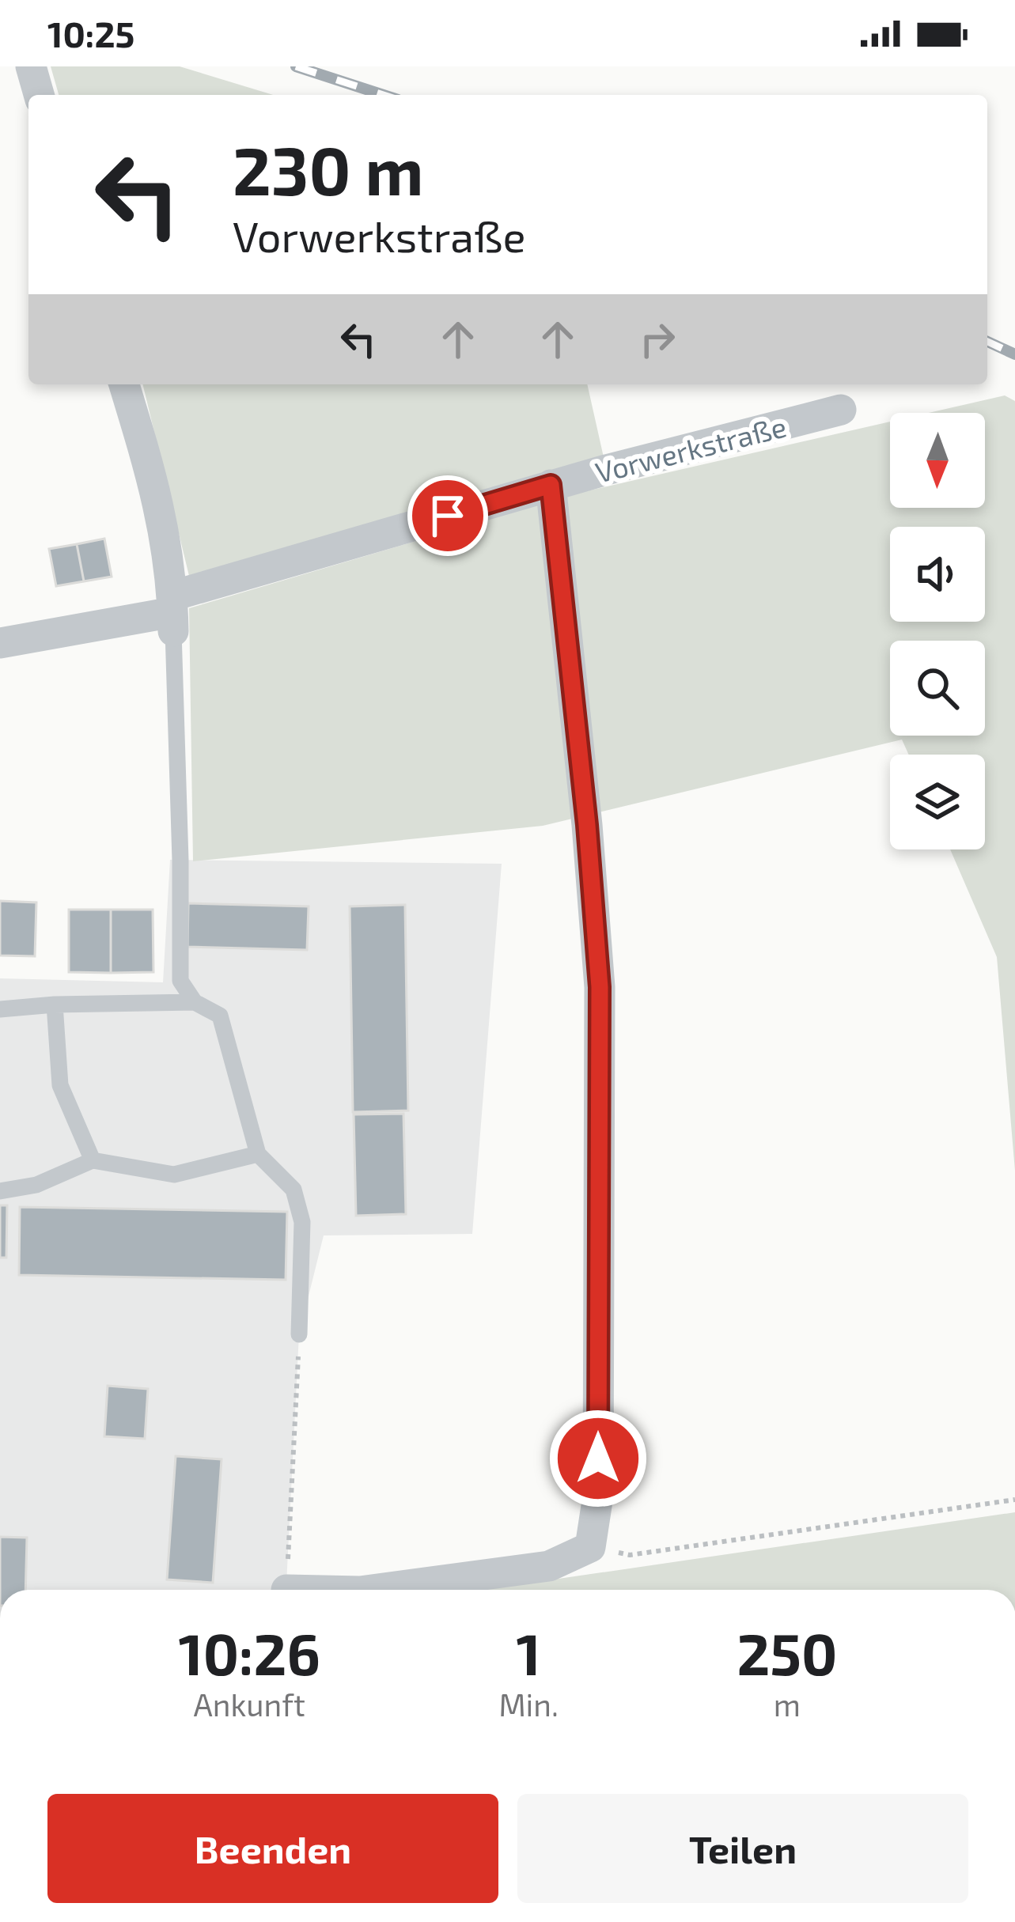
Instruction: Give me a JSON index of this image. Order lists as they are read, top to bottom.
{
  "streets": {
    "street": ["Vorwerkstraße"]
  },
  "north": "bottom",
  "page": {
    "status": "10:25",
    "turn": ["230 m", "Vorwerkstraße"],
    "eta": [
      "10:26",
      "Ankunft",
      "1",
      "Min.",
      "250",
      "m"
    ],
    "buttons": ["Beenden", "Teilen"]
  }
}
